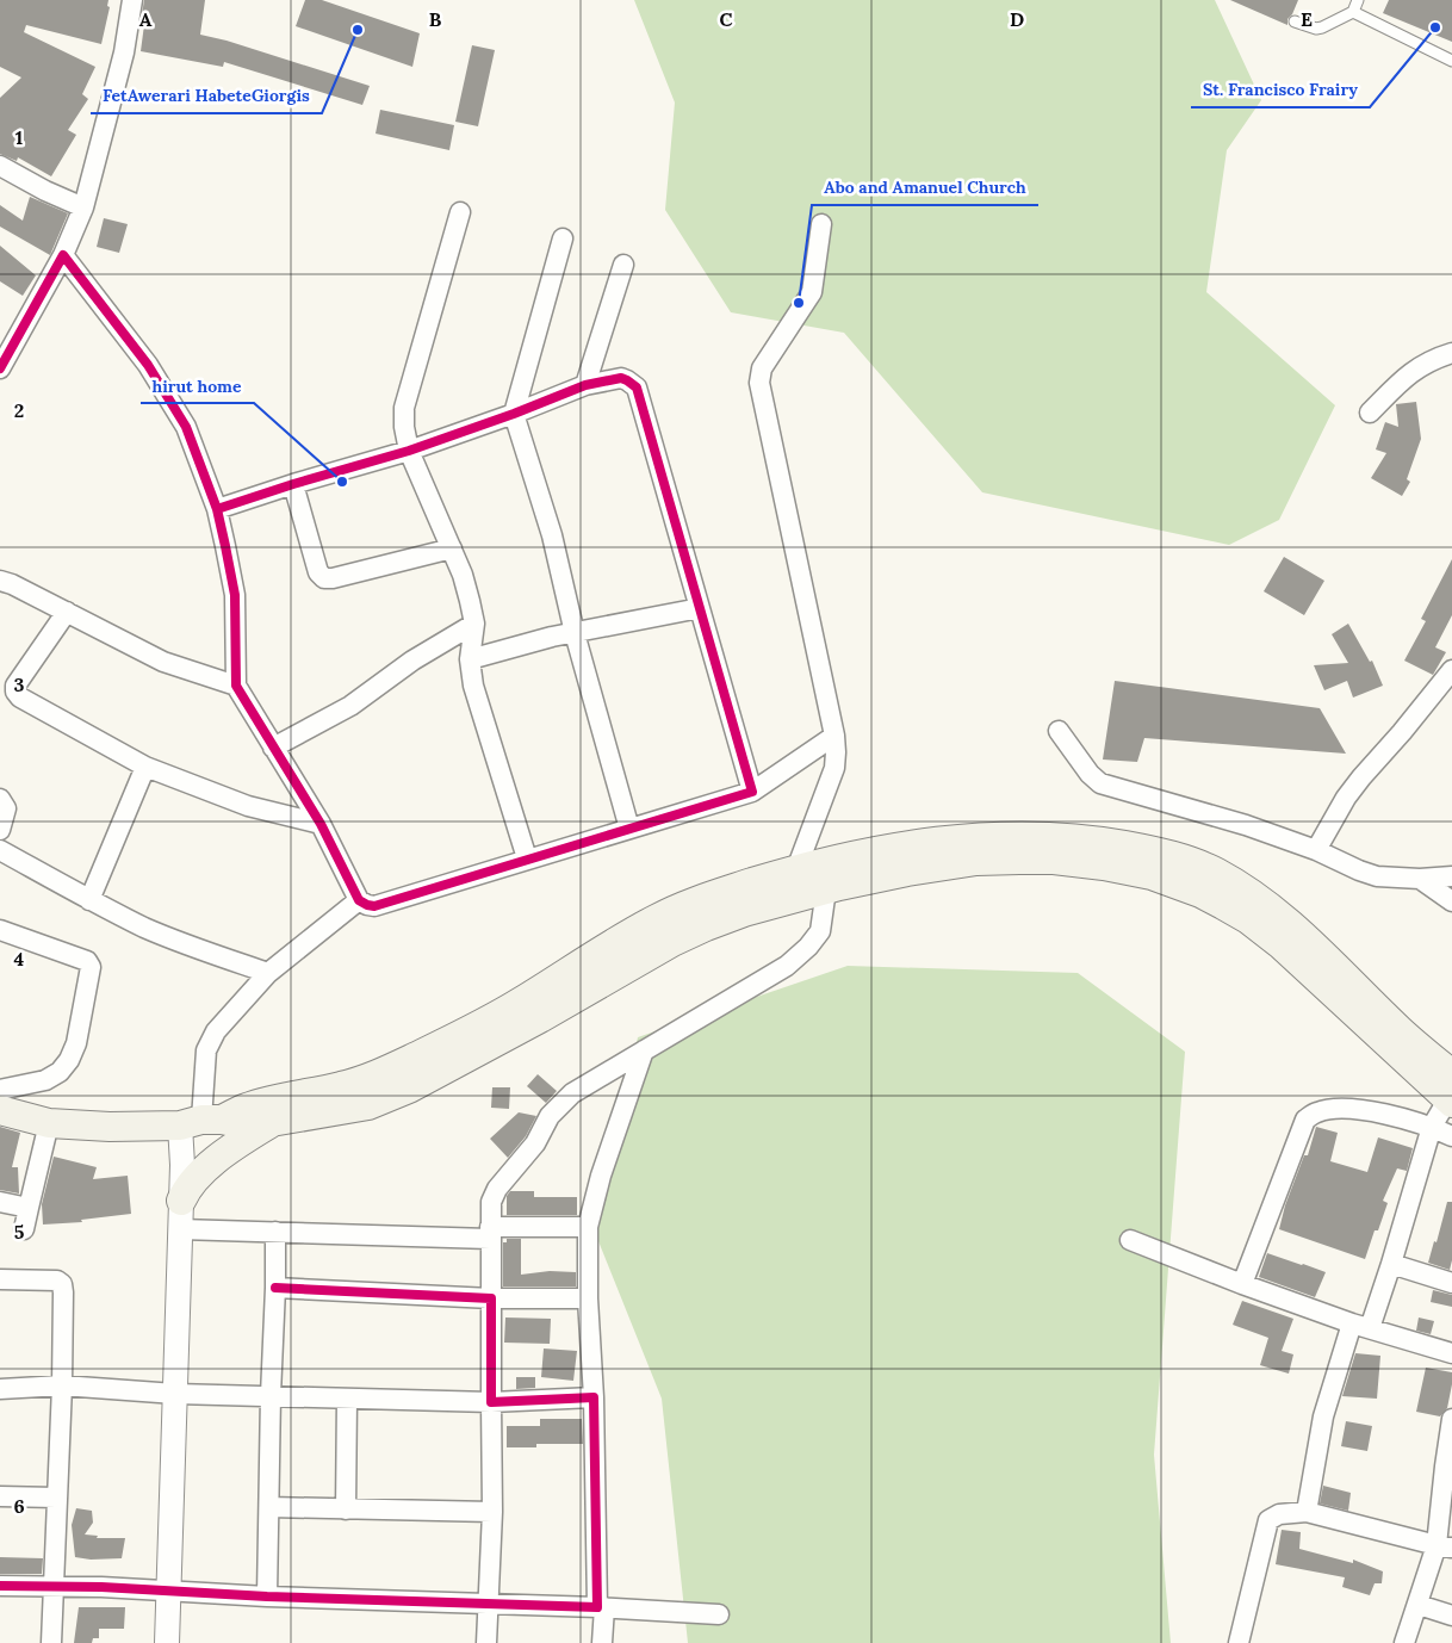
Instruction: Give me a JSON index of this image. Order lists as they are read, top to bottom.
{
  "places": [
    "St. Francisco Frairy",
    "FetAwerari HabeteGiorgis",
    "Abo and Amanuel Church",
    "hirut home"
  ],
  "grid": {
    "columns": [
      "A",
      "B",
      "C",
      "D",
      "E"
    ],
    "rows": [
      "1",
      "2",
      "3",
      "4",
      "5",
      "6"
    ]
  }
}
